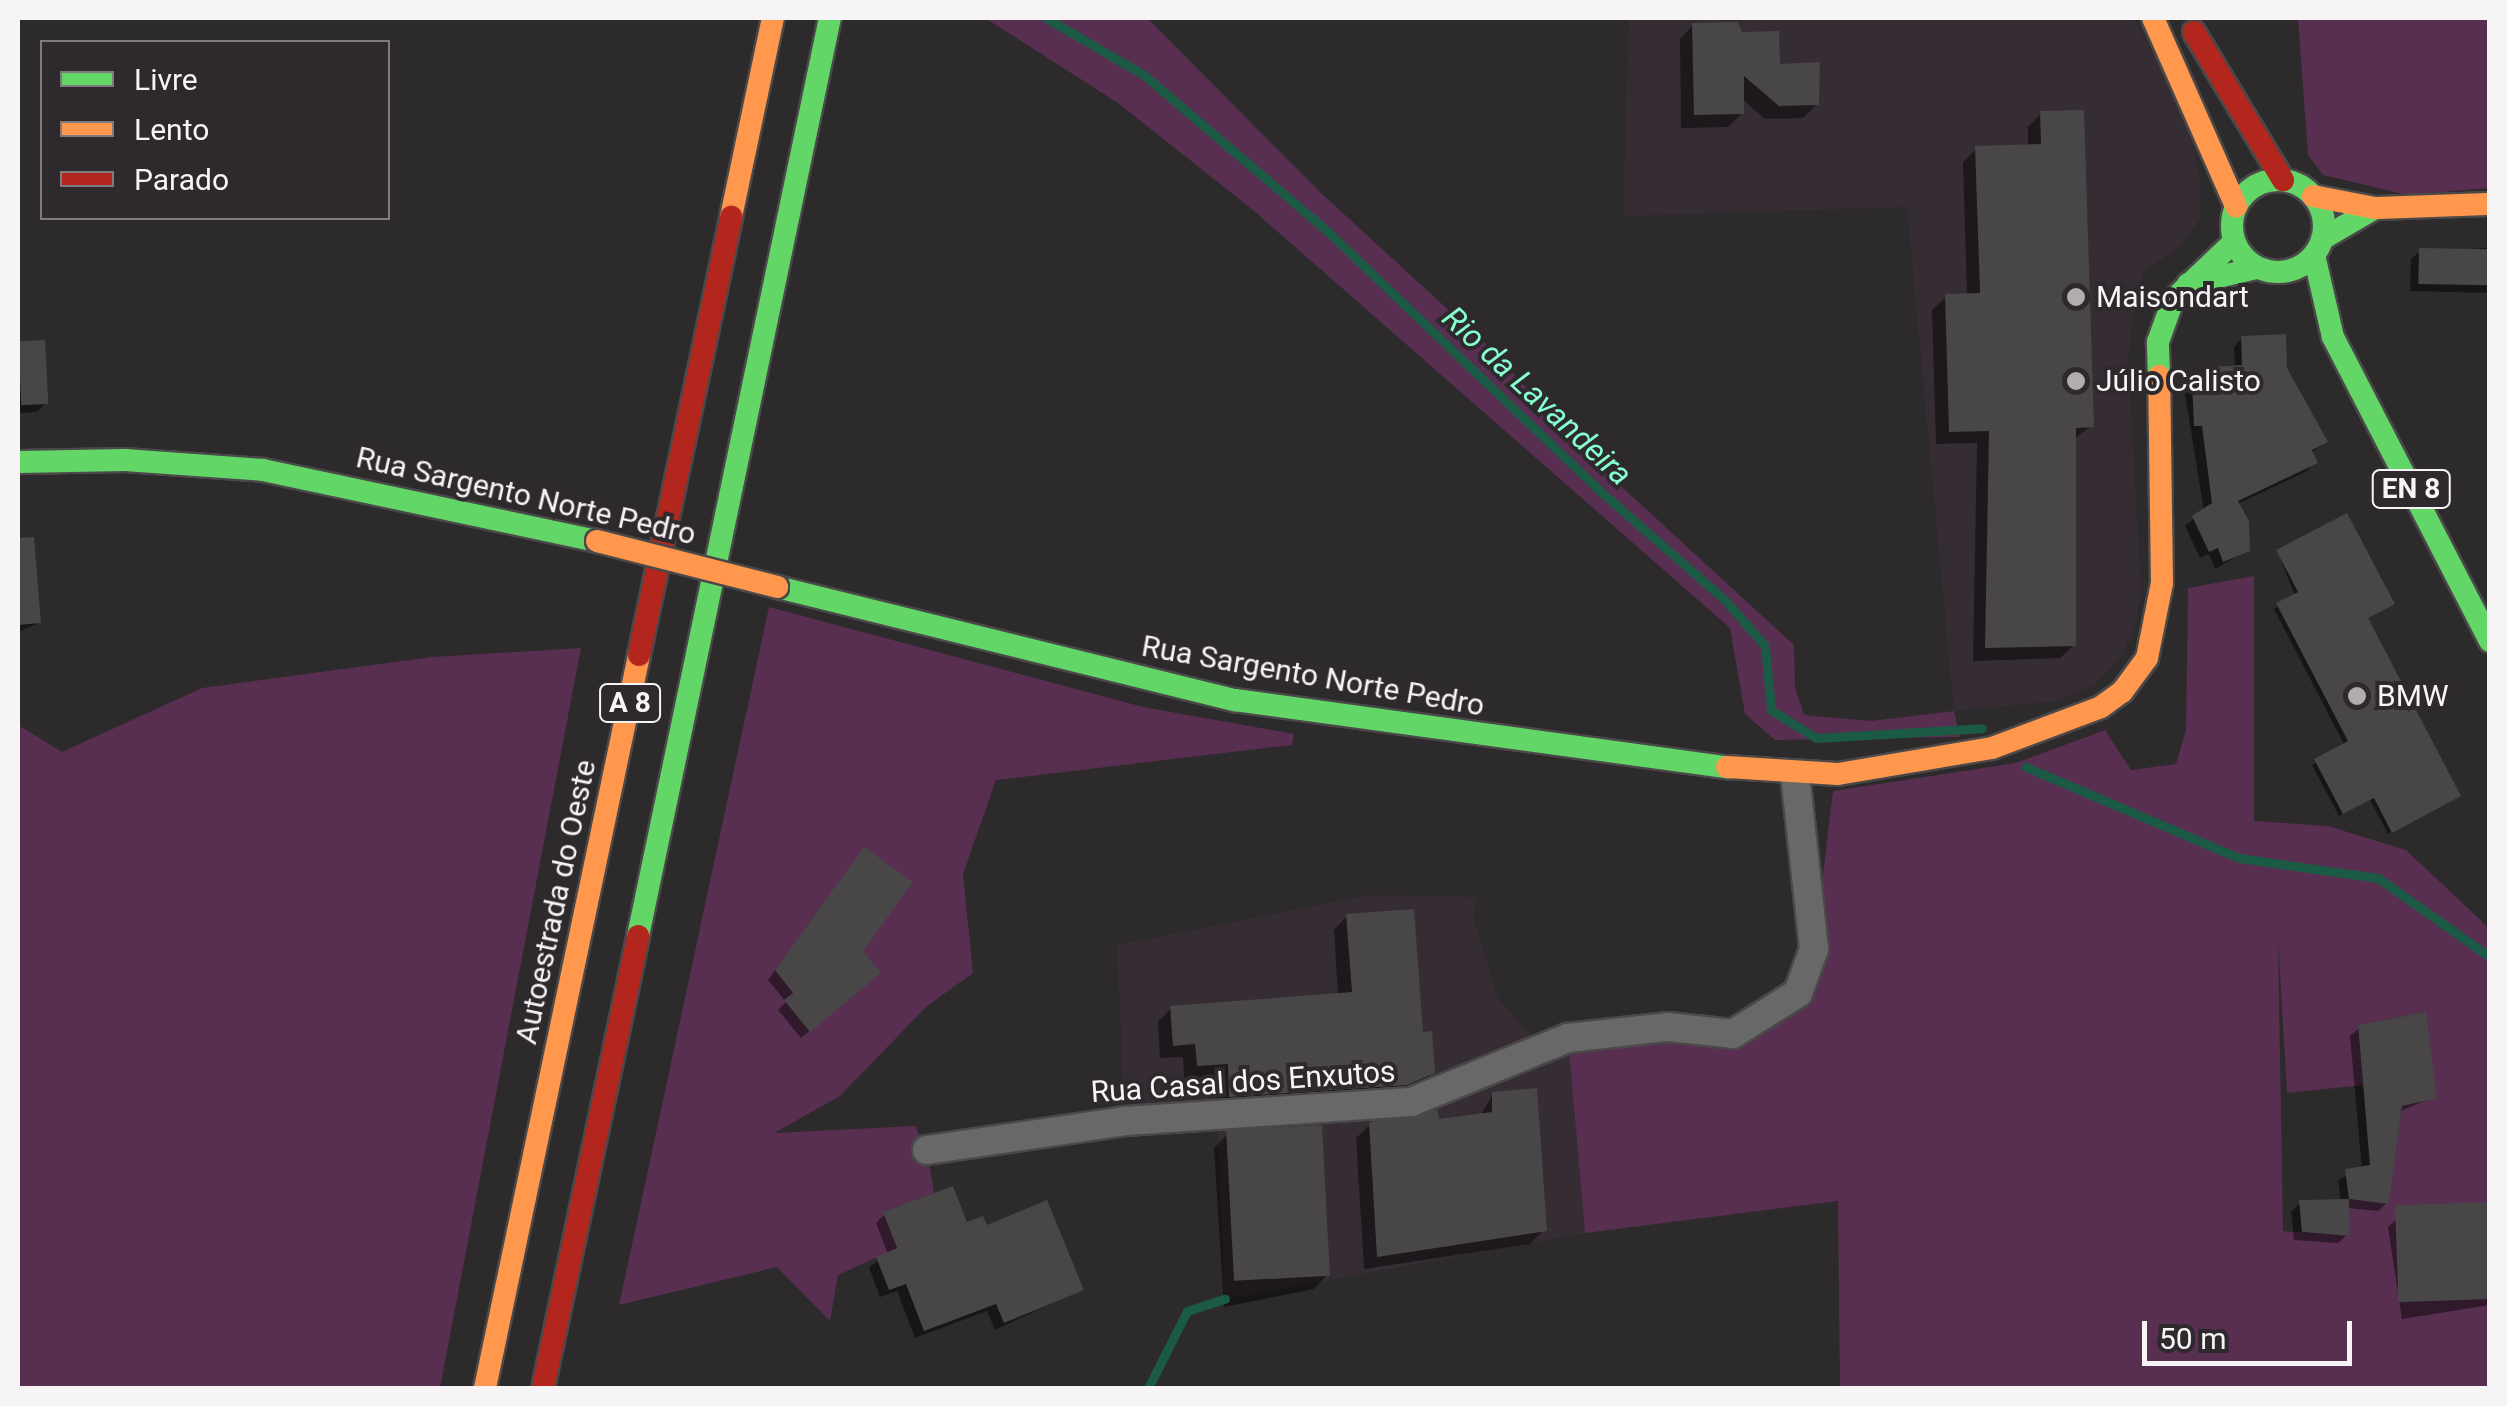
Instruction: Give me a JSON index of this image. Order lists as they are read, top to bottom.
{
  "streets": {
    "main road": [
      "EN 8",
      "Rua Sargento Norte Pedro",
      "A 8",
      "Autoestrada do Oeste"
    ],
    "street": ["Rua Casal dos Enxutos"]
  },
  "crossings": [
    ["EN 8", "Rua Sargento Norte Pedro"],
    ["Rua Sargento Norte Pedro", "Rua Casal dos Enxutos"]
  ],
  "water": ["Rio da Lavandeira"],
  "places": ["Maisondart", "Júlio Calisto", "BMW"],
  "legend": ["Livre", "Lento", "Parado"],
  "scale_bar": "50 m"
}
